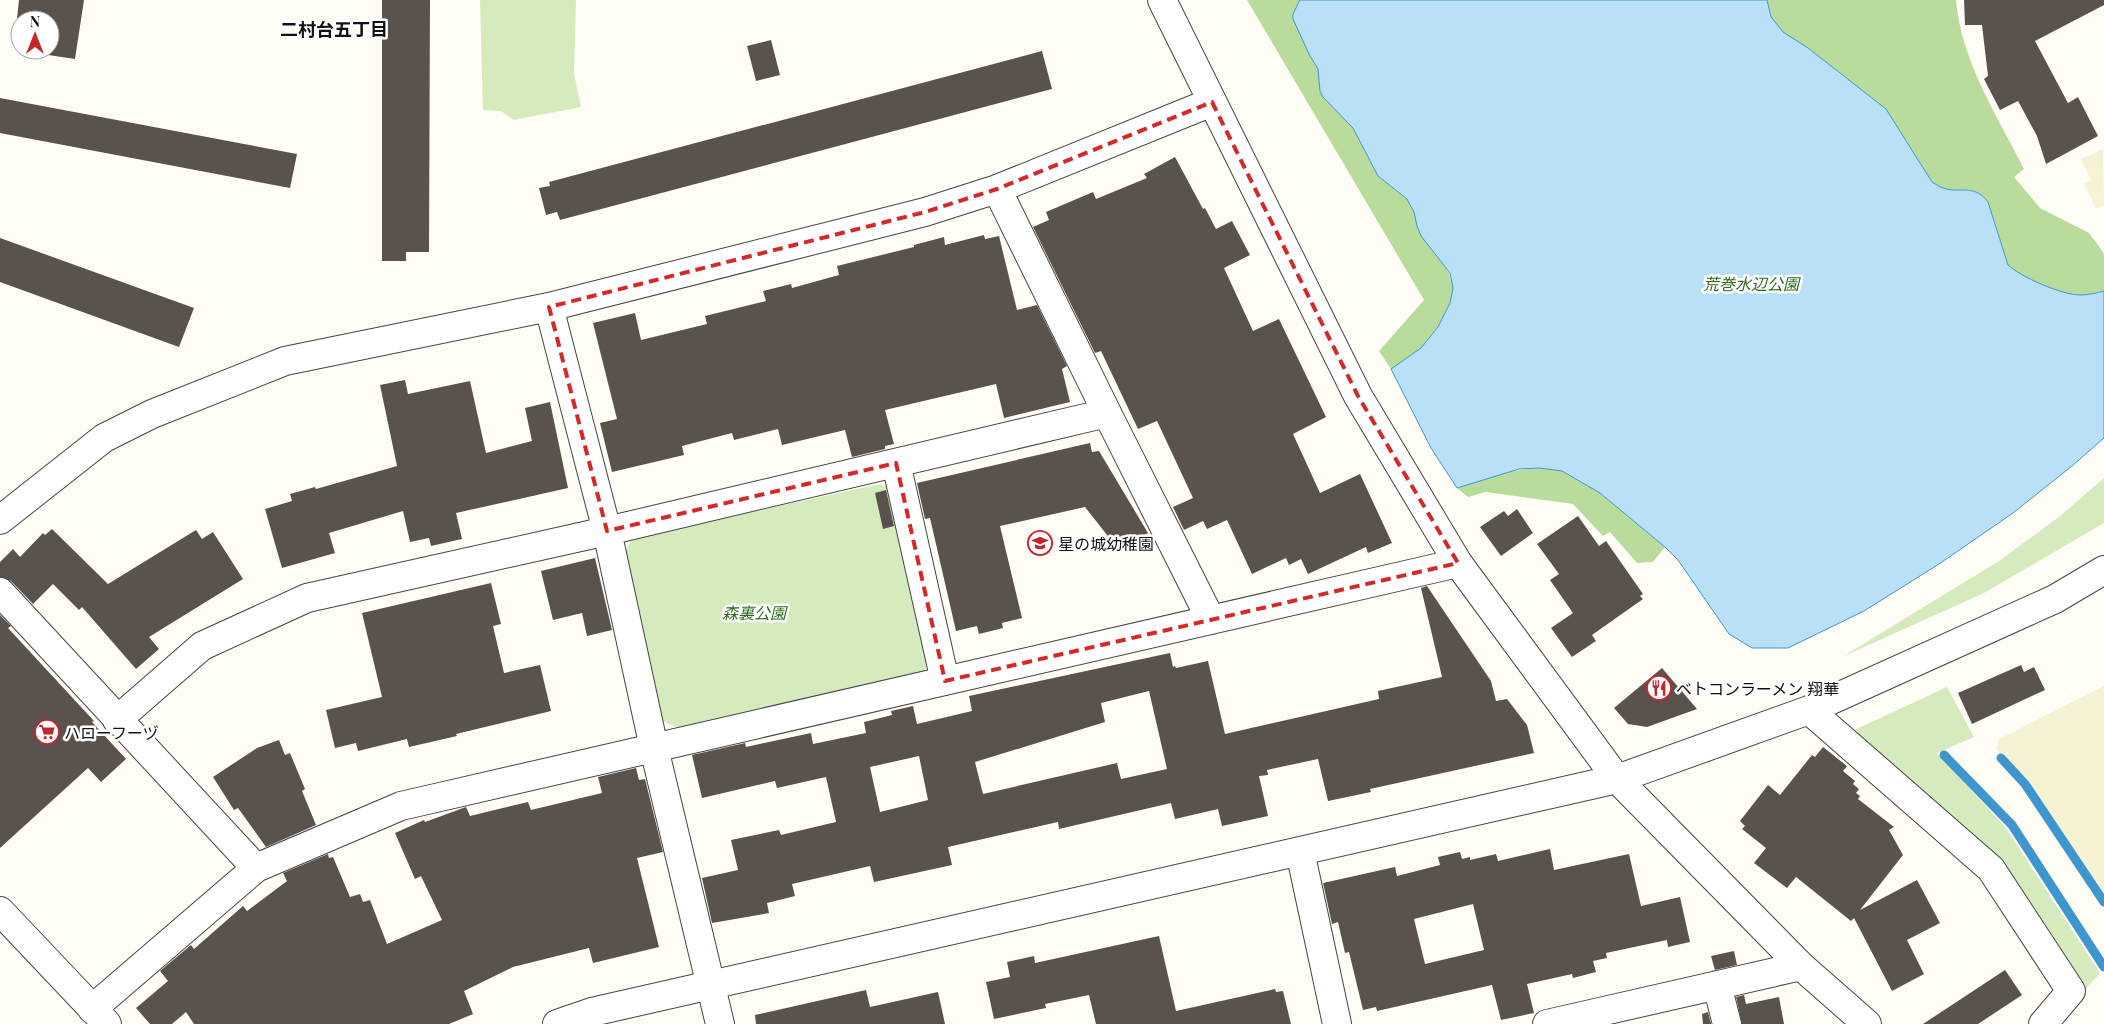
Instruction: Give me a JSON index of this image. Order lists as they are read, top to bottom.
{
  "districts": ["二村台五丁目"],
  "parks": ["荒巻水辺公園", "森裏公園"],
  "places": {
    "school or university": ["星の城幼稚園"],
    "restaurant": ["ベトコンラーメン 翔華"],
    "supermarket": ["ハローフーヅ"]
  },
  "north": "top"
}
